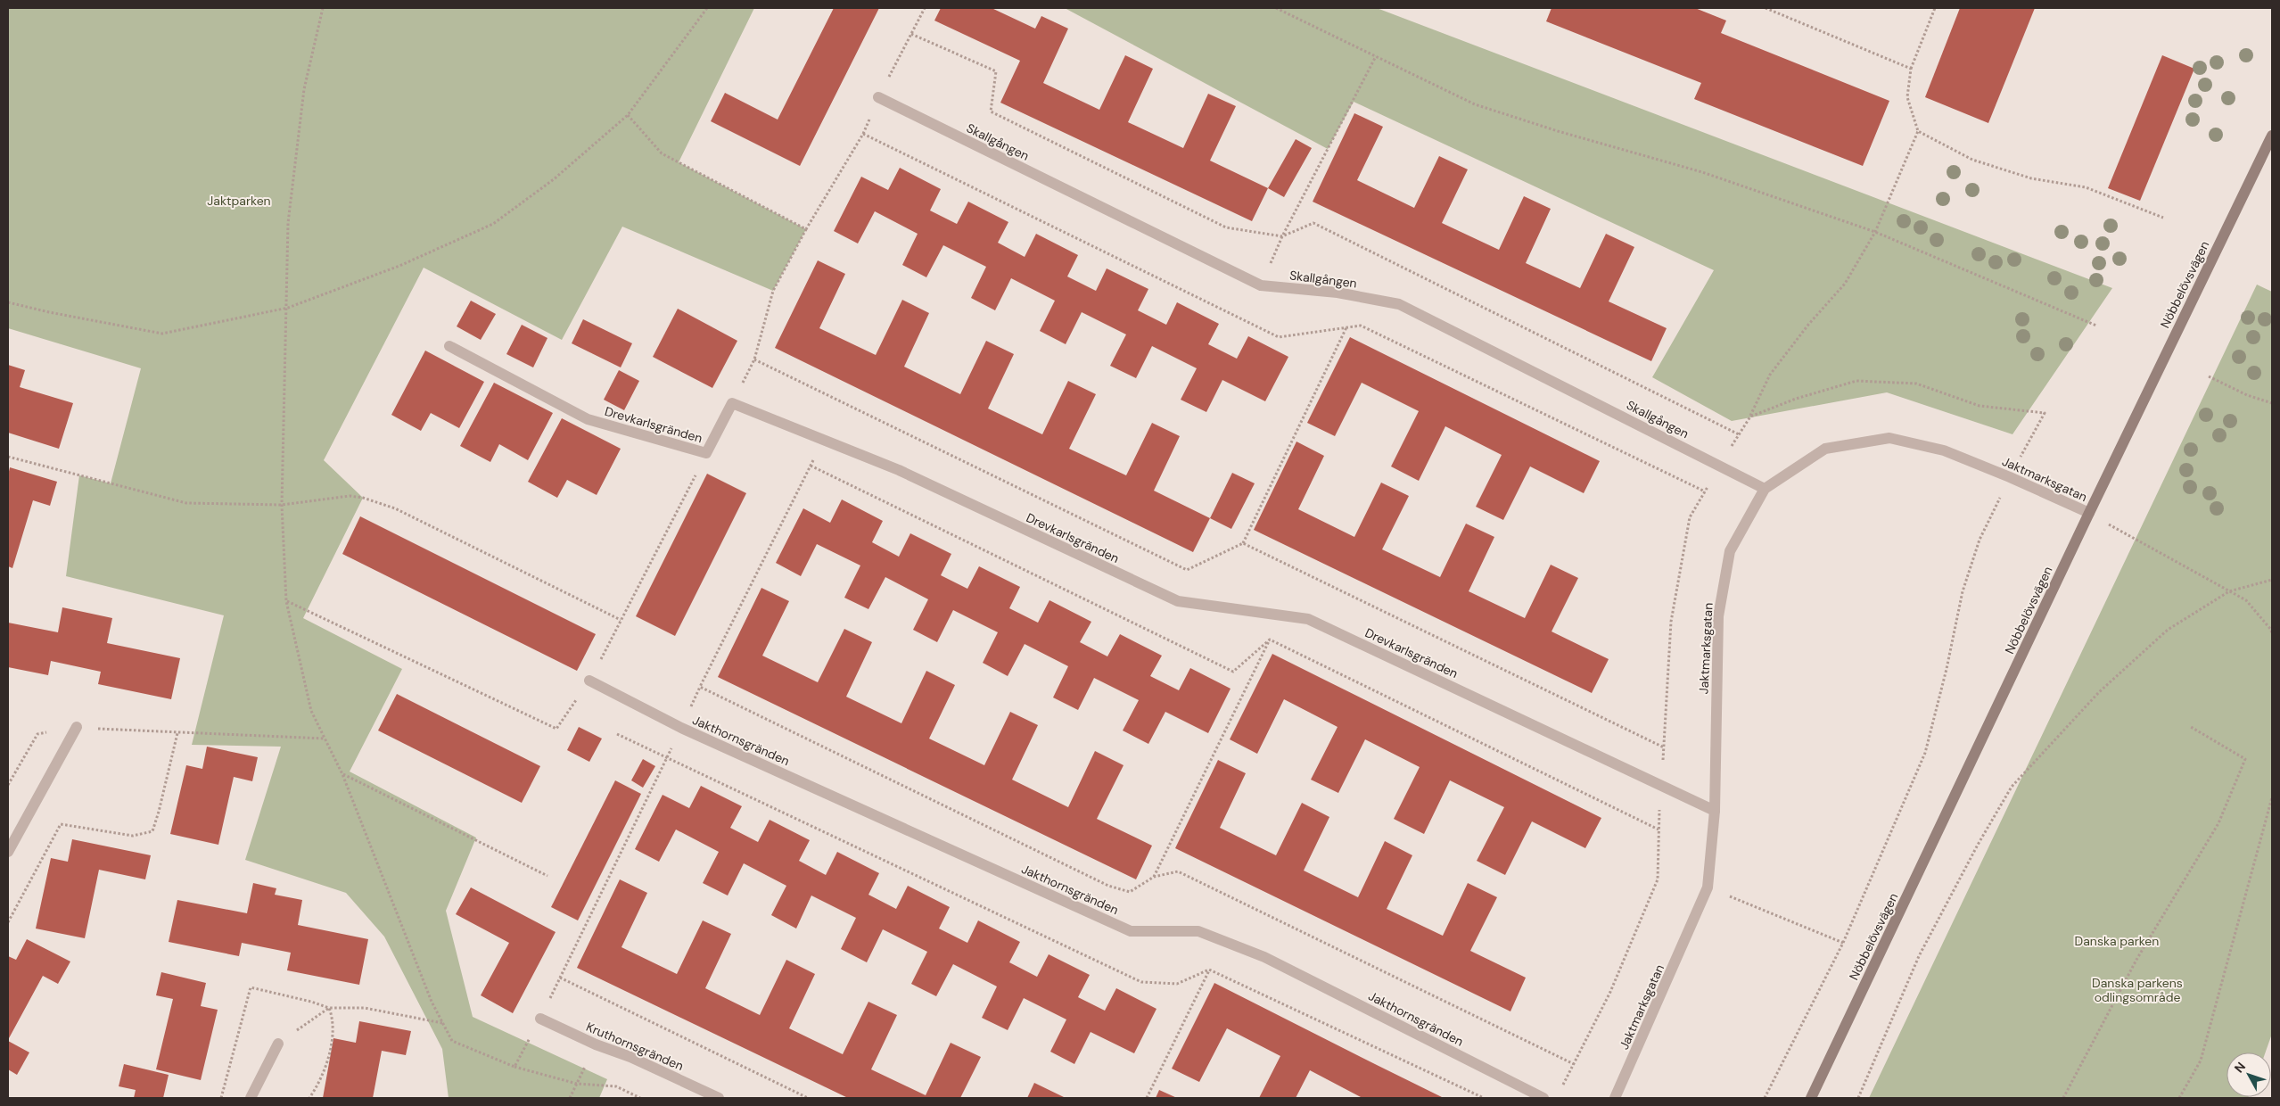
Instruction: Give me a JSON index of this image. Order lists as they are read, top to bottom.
{
  "streets": {
    "street": [
      "Skallgången",
      "Nöbbelövsvägen",
      "Drevkarlsgränden",
      "Jaktmarksgatan",
      "Jakthornsgränden",
      "Kruthornsgränden"
    ]
  },
  "crossings": [
    ["Skallgången", "Jaktmarksgatan"],
    ["Nöbbelövsvägen", "Jaktmarksgatan"],
    ["Drevkarlsgränden", "Jaktmarksgatan"]
  ],
  "parks": ["Jaktparken", "Danska parken", "Danska parkens odlingsområde"],
  "north": "top left"
}
